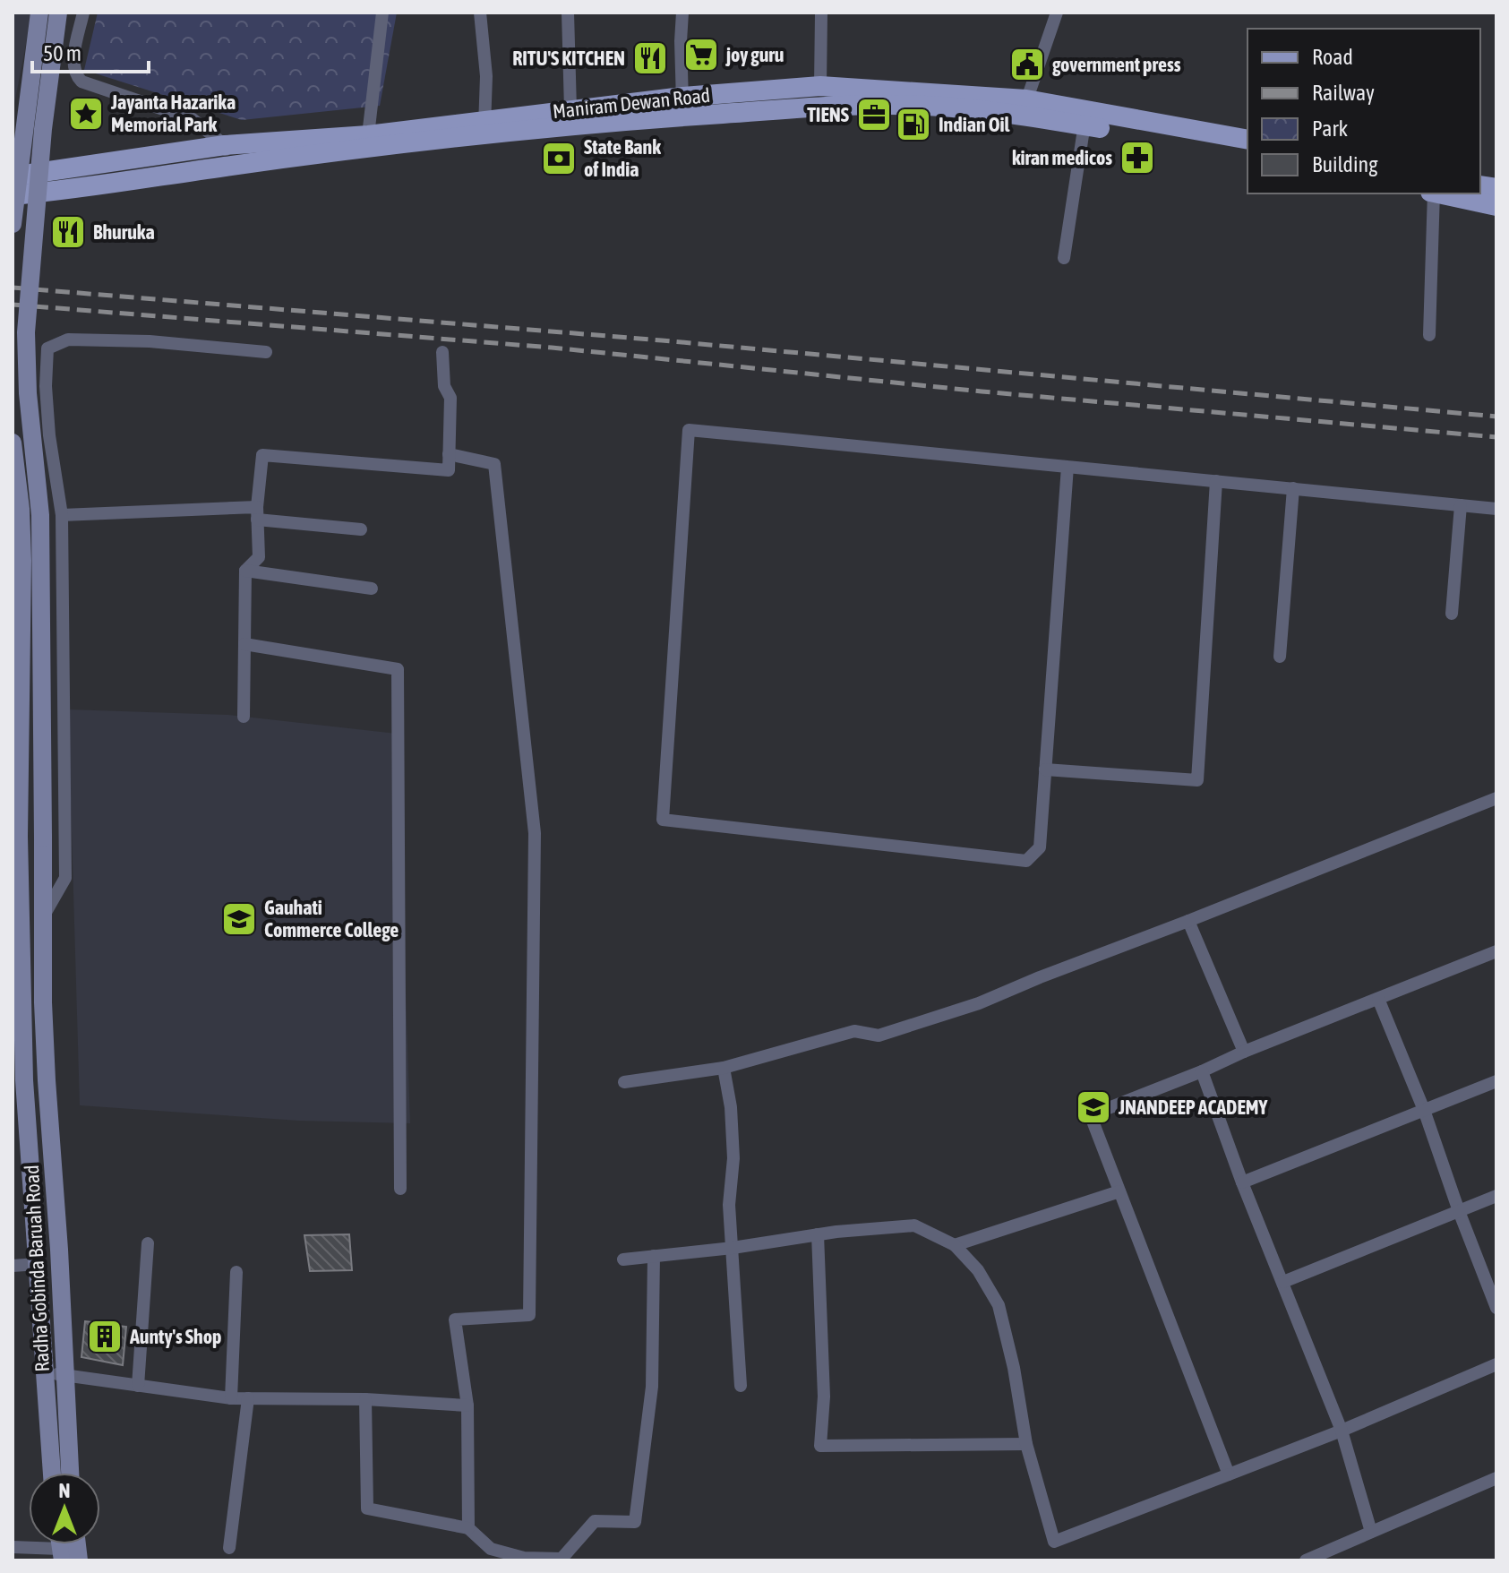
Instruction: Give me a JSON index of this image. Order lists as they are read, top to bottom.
{
  "streets": {
    "main road": ["Maniram Dewan Road", "Radha Gobinda Baruah Road"]
  },
  "places": {
    "supermarket": ["joy guru"],
    "restaurant": ["RITU'S KITCHEN", "Bhuruka"],
    "public building": ["government press"],
    "place": ["Jayanta Hazarika Memorial Park"],
    "office": ["TIENS"],
    "fuel station": ["Indian Oil"],
    "pharmacy": ["kiran medicos"],
    "bank": ["State Bank of India"],
    "school or university": ["Gauhati Commerce College", "JNANDEEP ACADEMY"],
    "building": ["Aunty's Shop"]
  },
  "legend": [
    "Road",
    "Railway",
    "Park",
    "Building"
  ],
  "scale_bar": "50 m",
  "north": "top"
}
